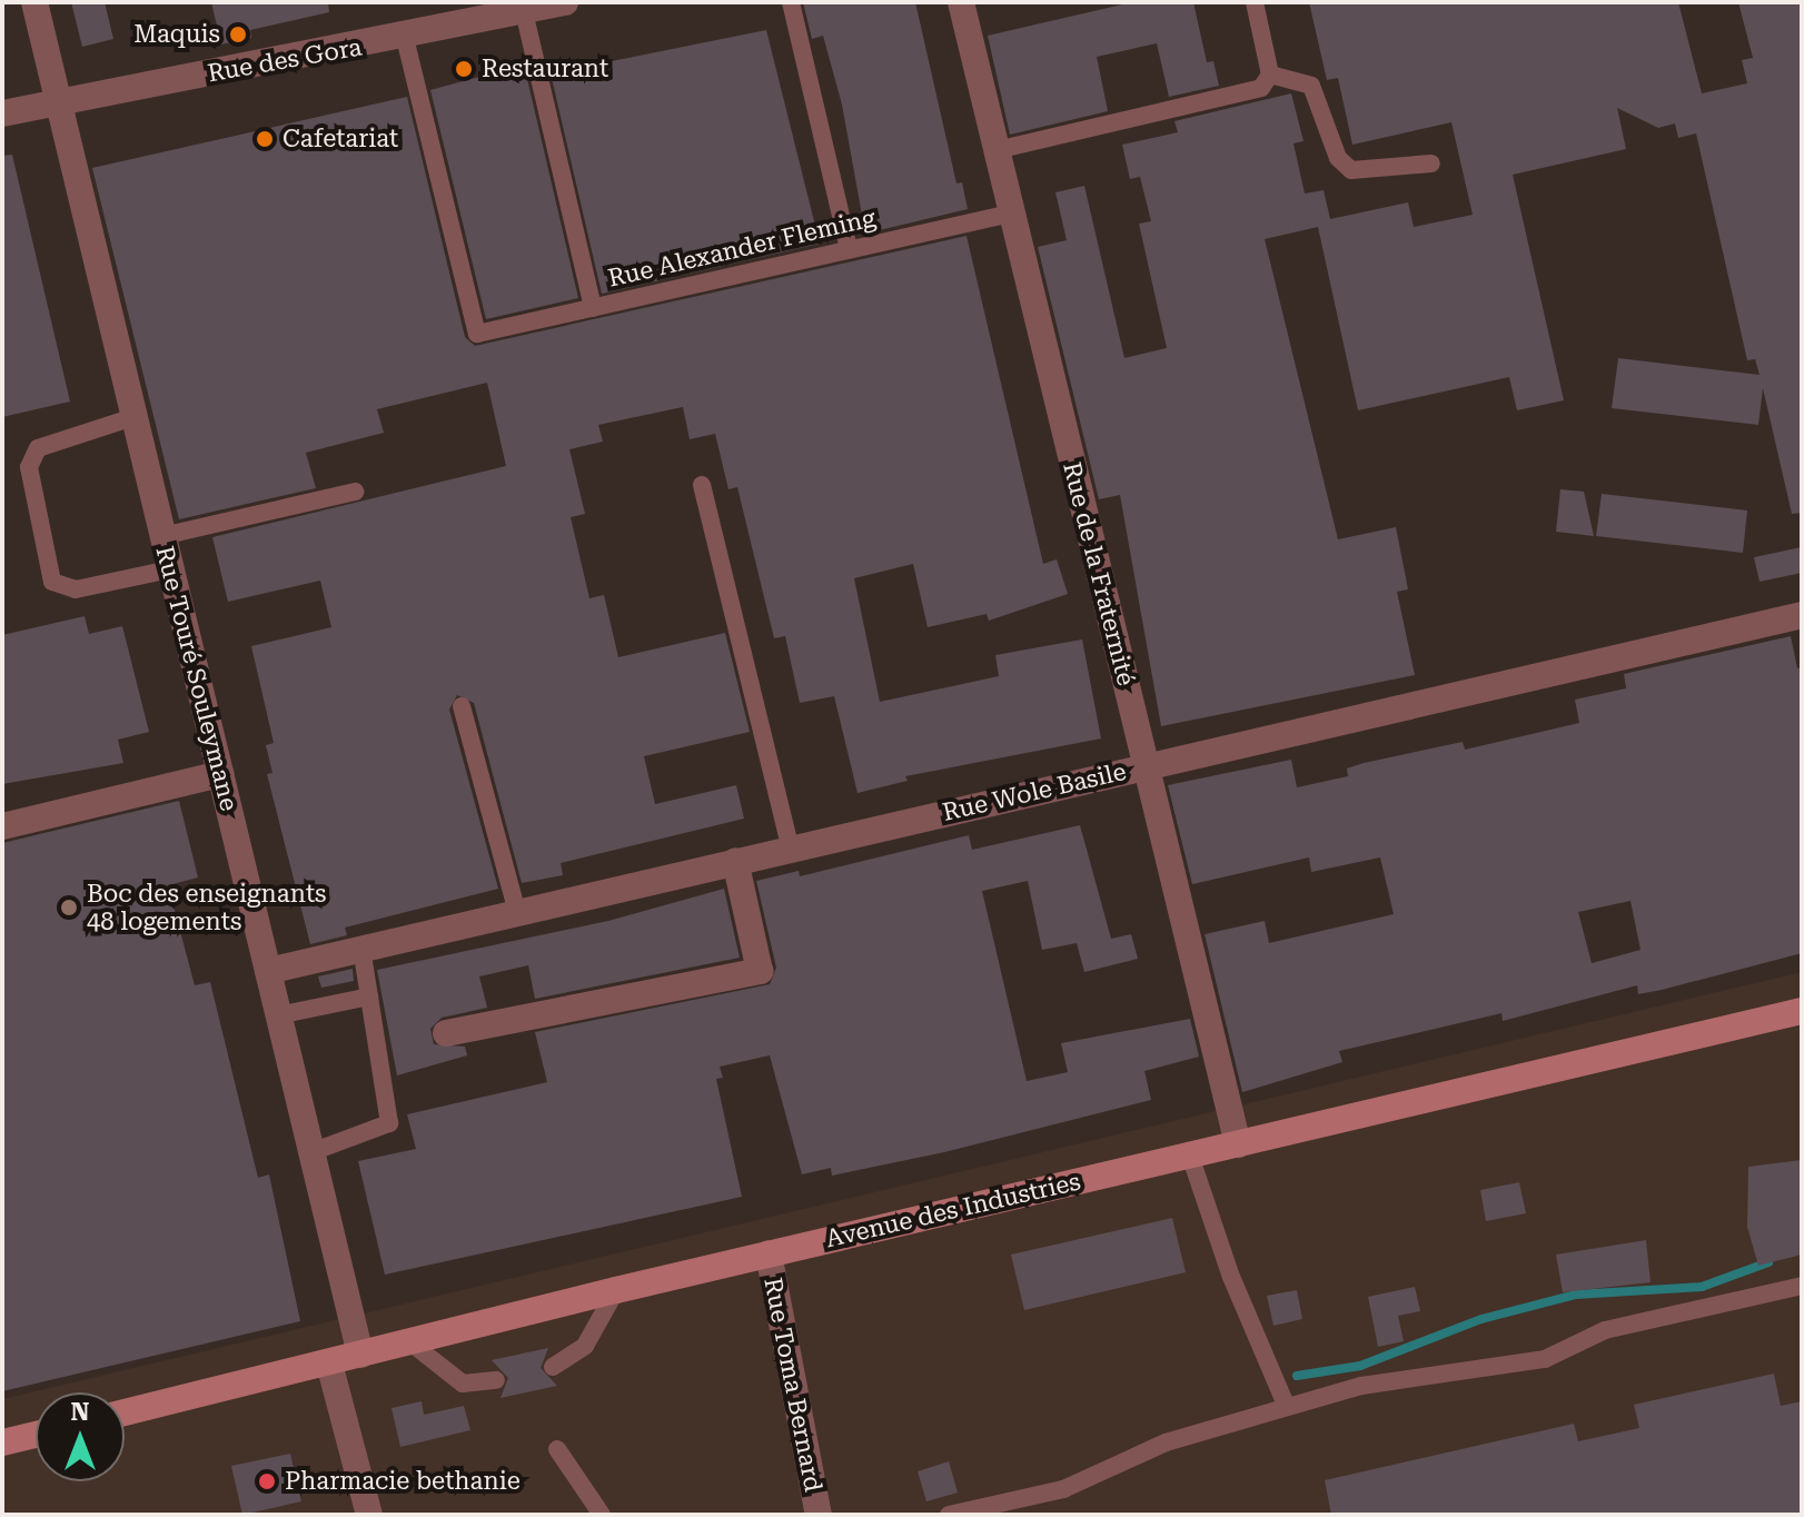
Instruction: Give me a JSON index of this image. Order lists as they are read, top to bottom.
{
  "streets": {
    "street": [
      "Rue des Gora",
      "Rue de la Fraternité",
      "Rue Touré Souleymane",
      "Rue Wole Basile",
      "Avenue des Industries",
      "Rue Toma Bernard"
    ],
    "lane": ["Rue Alexander Fleming"]
  },
  "crossings": [
    ["Rue des Gora", "Rue Alexander Fleming"],
    ["Rue des Gora", "Rue Touré Souleymane"],
    ["Rue Alexander Fleming", "Rue de la Fraternité"],
    ["Rue de la Fraternité", "Rue Wole Basile"],
    ["Rue de la Fraternité", "Avenue des Industries"],
    ["Rue Touré Souleymane", "Rue Wole Basile"],
    ["Rue Touré Souleymane", "Avenue des Industries"],
    ["Avenue des Industries", "Rue Toma Bernard"]
  ],
  "places": [
    "Maquis",
    "Restaurant",
    "Cafetariat",
    "Boc des enseignants 48 logements",
    "Pharmacie bethanie"
  ],
  "north": "top"
}
